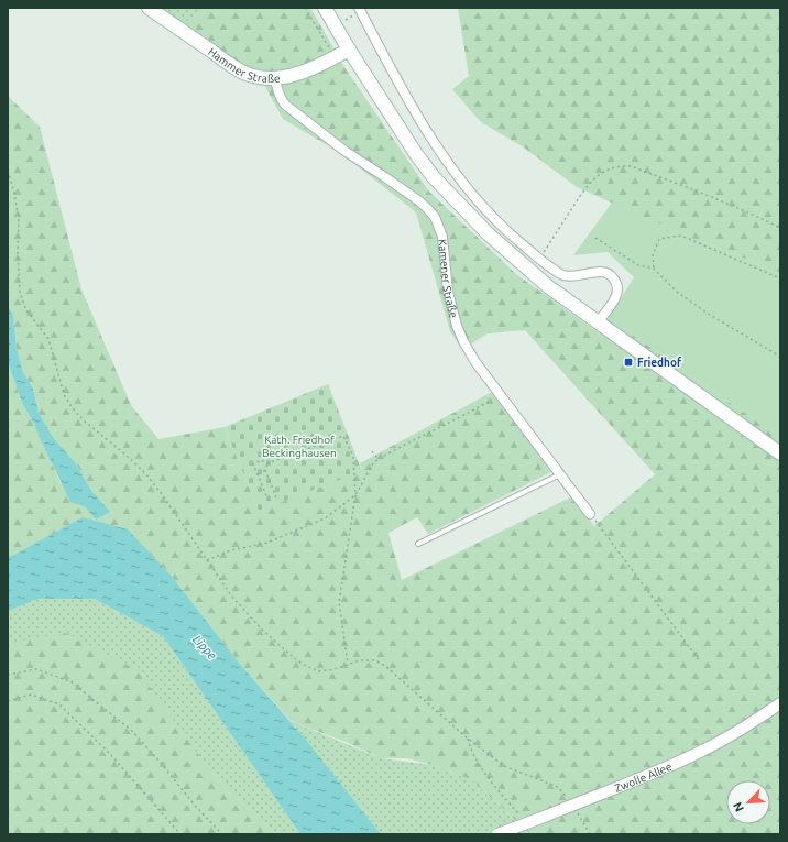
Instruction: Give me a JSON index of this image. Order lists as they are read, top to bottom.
{
  "streets": {
    "main road": ["Hammer Straße"],
    "street": ["Kamener Straße", "Zwolle Allee"]
  },
  "crossings": [
    ["Hammer Straße", "Kamener Straße"]
  ],
  "water": ["Lippe"],
  "parks": ["Kath. Friedhof Beckinghausen"],
  "places": {
    "transit": ["Friedhof"]
  },
  "north": "bottom left"
}
